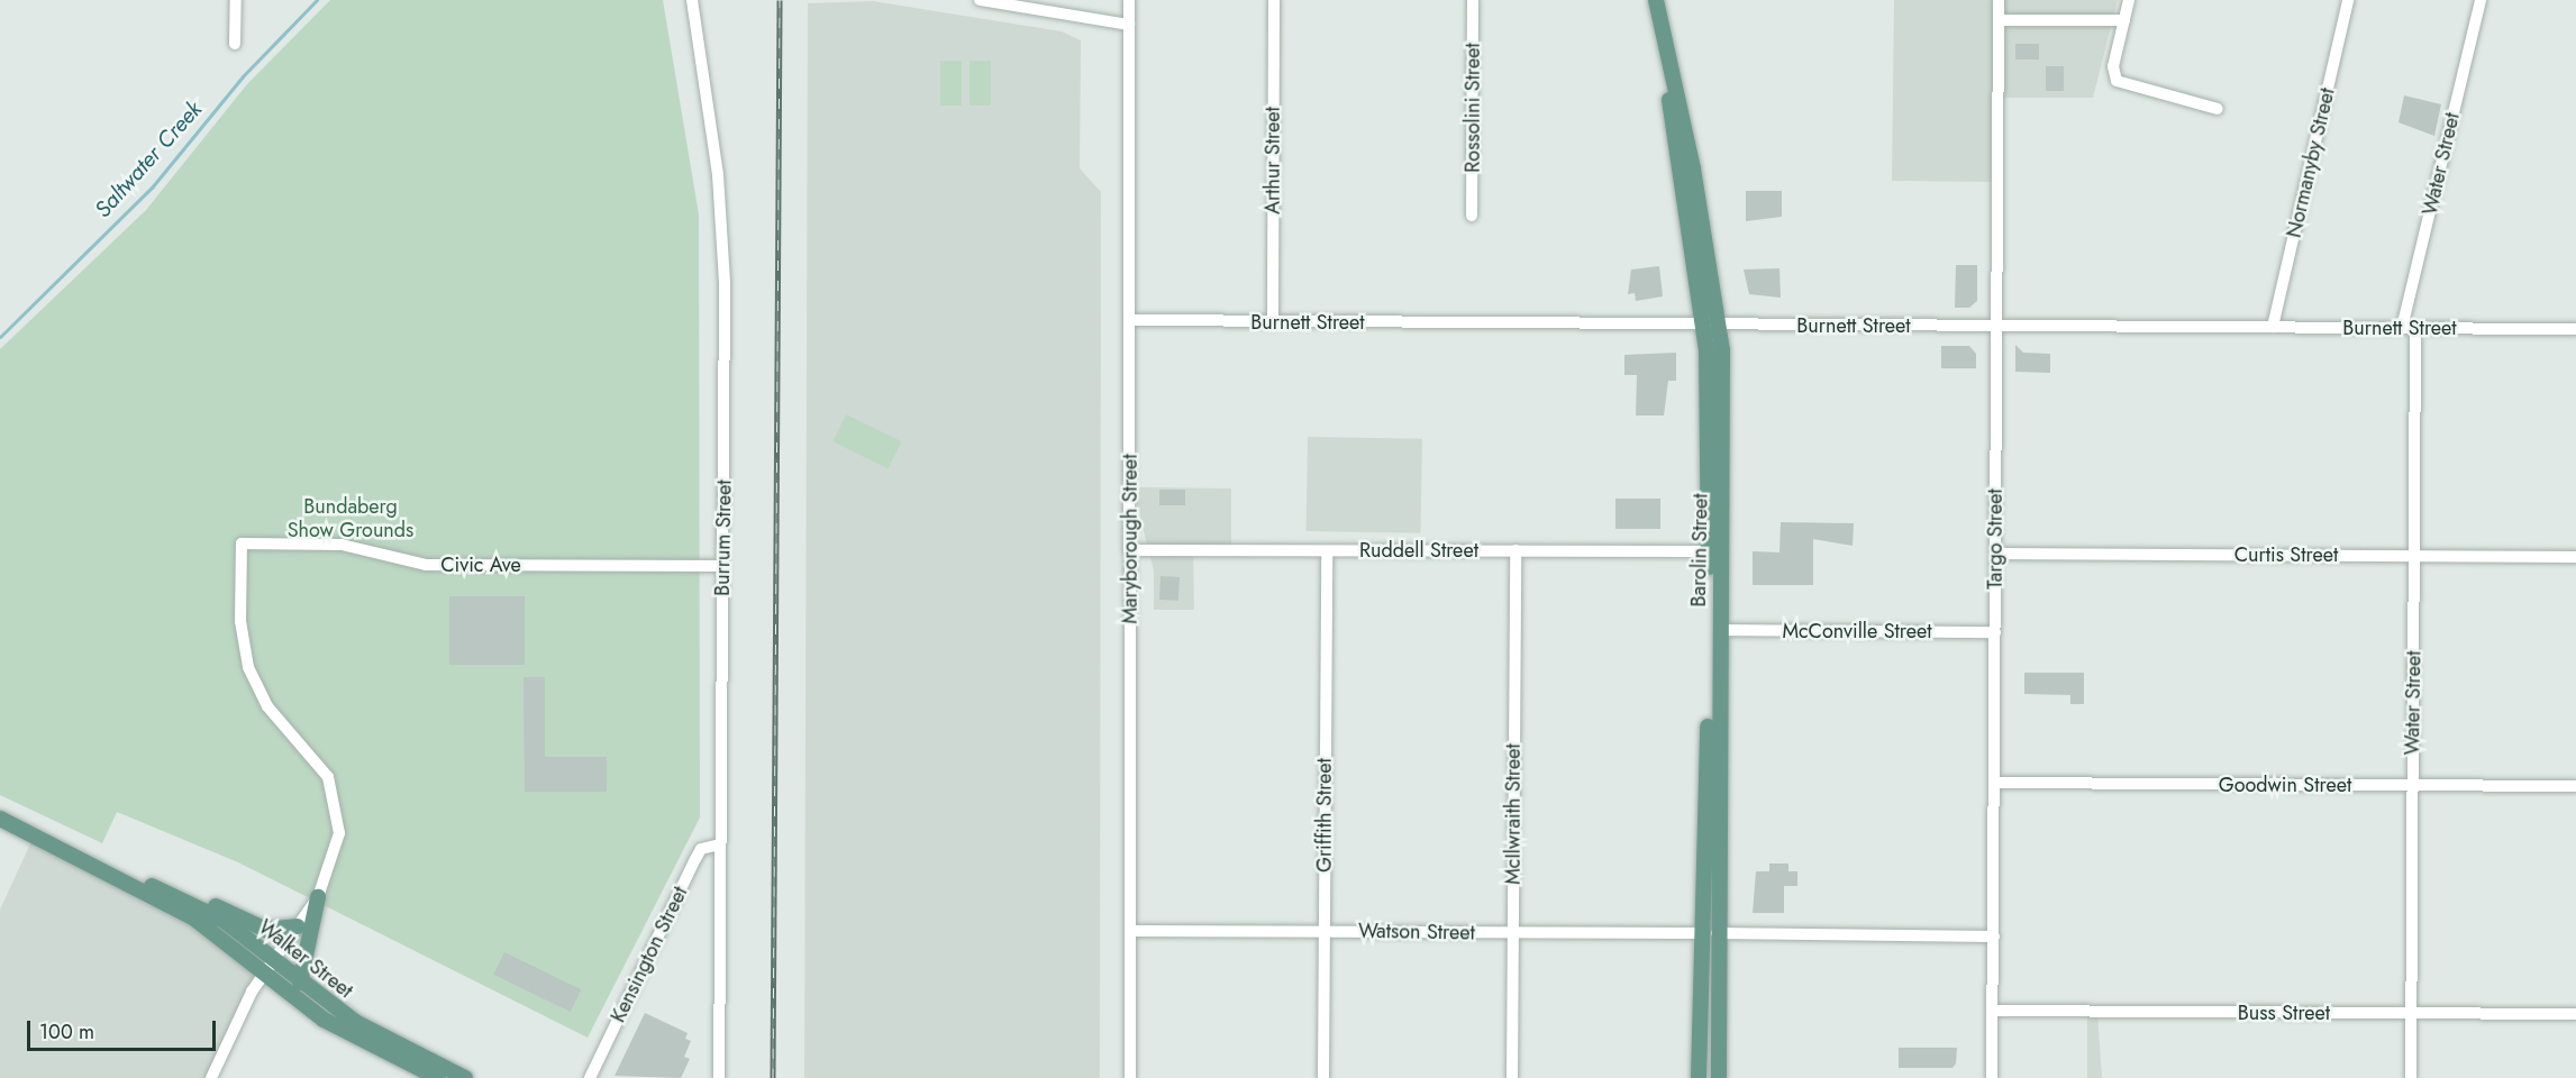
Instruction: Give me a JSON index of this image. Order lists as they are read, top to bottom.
{
  "streets": {
    "main road": ["Barolin Street", "Walker Street"],
    "street": [
      "Rossolini Street",
      "Arthur Street",
      "Normanyby Street",
      "Water Street",
      "Burnett Street",
      "Burrum Street",
      "Maryborough Street",
      "Targo Street",
      "Ruddell Street",
      "Curtis Street",
      "Civic Ave",
      "McConville Street",
      "Goodwin Street",
      "McIlwraith Street",
      "Griffith Street",
      "Watson Street",
      "Kensington Street",
      "Buss Street"
    ]
  },
  "crossings": [
    ["Arthur Street", "Burnett Street"],
    ["Normanyby Street", "Burnett Street"],
    ["Water Street", "Burnett Street"],
    ["Water Street", "Curtis Street"],
    ["Water Street", "Goodwin Street"],
    ["Water Street", "Buss Street"],
    ["Burnett Street", "Maryborough Street"],
    ["Burnett Street", "Targo Street"],
    ["Burnett Street", "Barolin Street"],
    ["Burrum Street", "Civic Ave"],
    ["Burrum Street", "Kensington Street"],
    ["Maryborough Street", "Ruddell Street"],
    ["Maryborough Street", "Watson Street"],
    ["Targo Street", "Curtis Street"],
    ["Targo Street", "McConville Street"],
    ["Targo Street", "Goodwin Street"],
    ["Targo Street", "Watson Street"],
    ["Targo Street", "Buss Street"],
    ["Ruddell Street", "Barolin Street"],
    ["Ruddell Street", "McIlwraith Street"],
    ["Ruddell Street", "Griffith Street"],
    ["Barolin Street", "McConville Street"],
    ["Barolin Street", "Watson Street"],
    ["McIlwraith Street", "Watson Street"],
    ["Griffith Street", "Watson Street"]
  ],
  "water": ["Saltwater Creek"],
  "parks": ["Bundaberg Show Grounds"],
  "scale_bar": "100 m"
}
